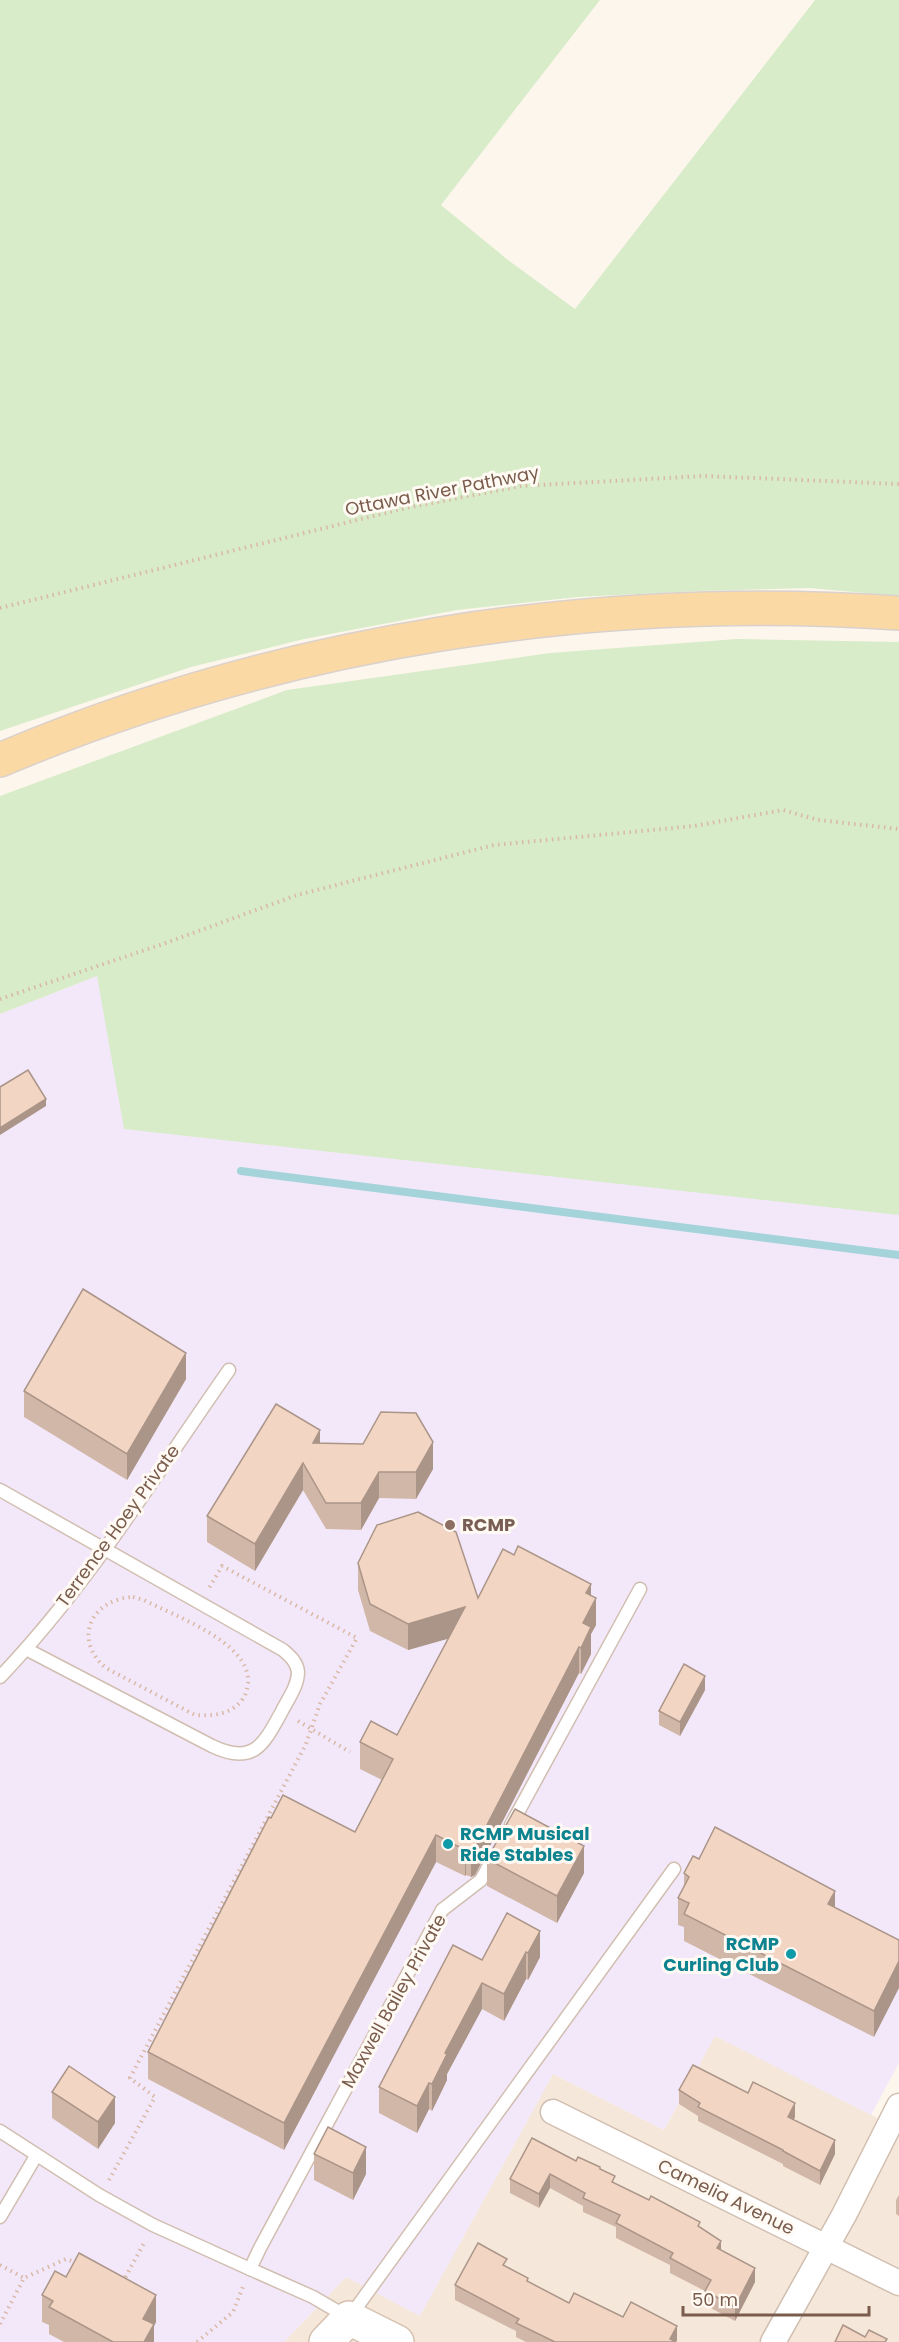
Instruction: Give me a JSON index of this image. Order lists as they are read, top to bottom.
{
  "streets": {
    "street": ["Camelia Avenue"],
    "lane": ["Terrence Hoey Private", "Maxwell Bailey Private"],
    "path": ["Ottawa River Pathway"]
  },
  "places": ["RCMP", "RCMP Musical Ride Stables", "RCMP Curling Club"],
  "scale_bar": "50 m"
}
